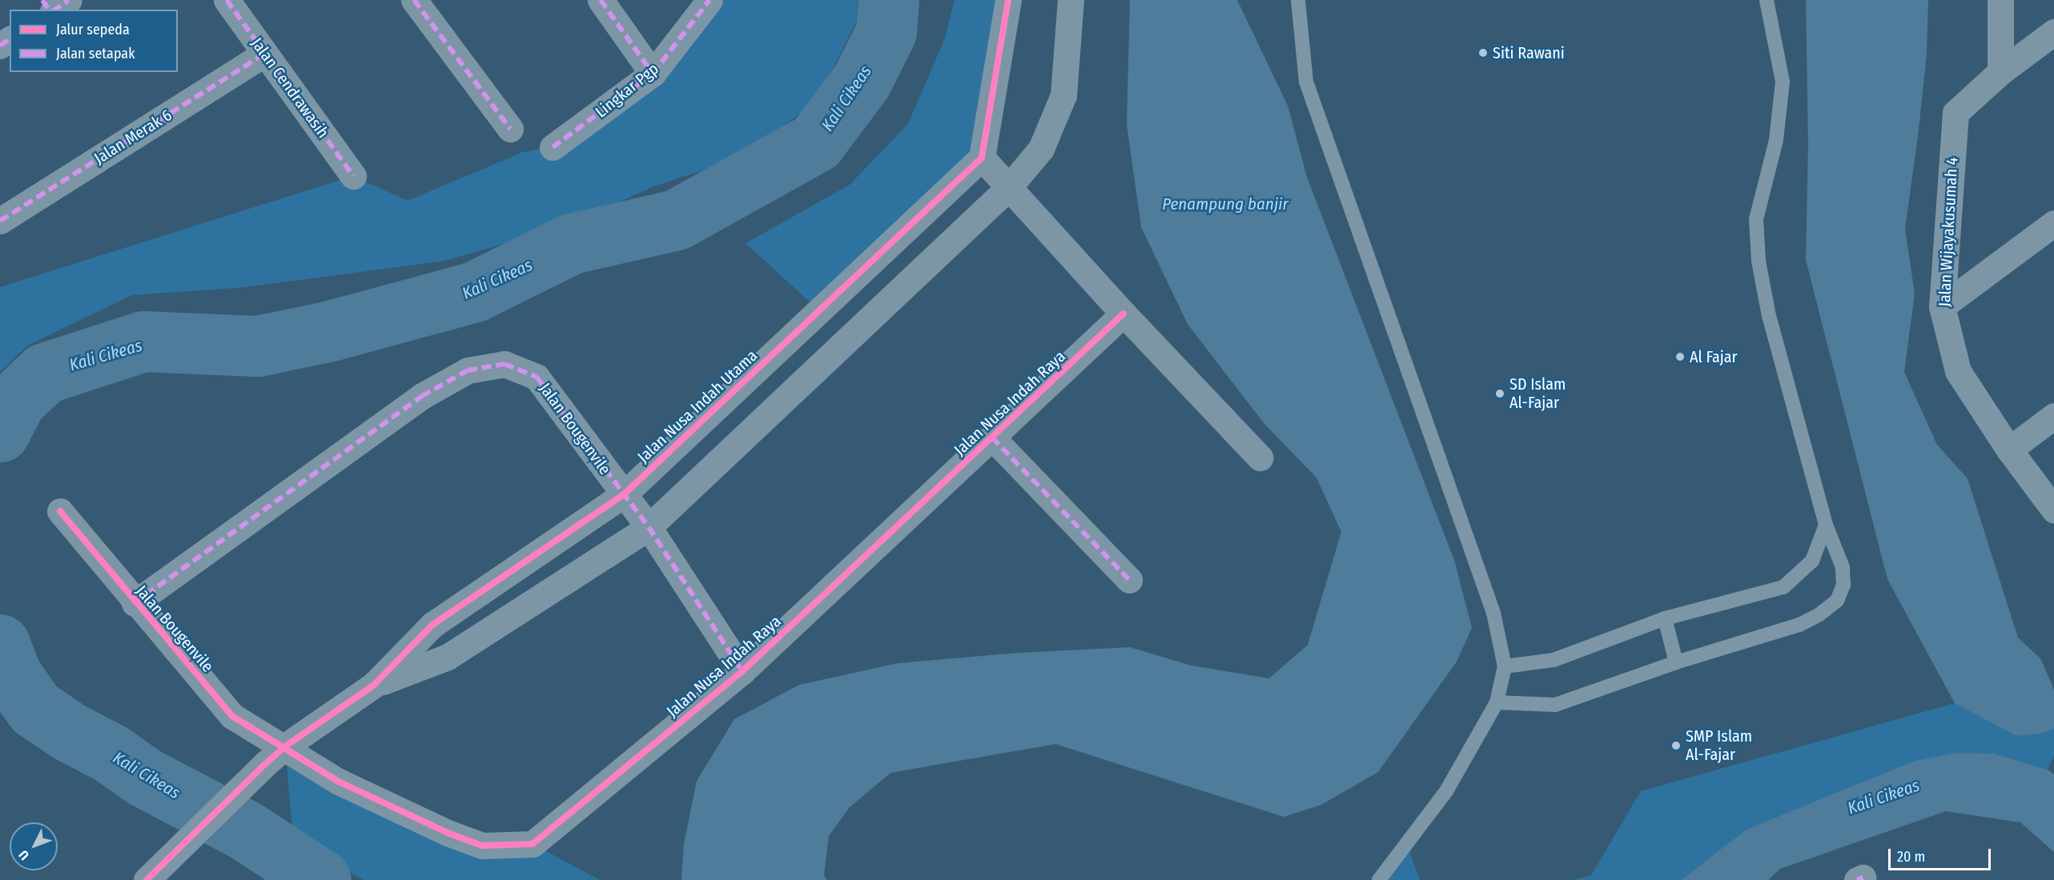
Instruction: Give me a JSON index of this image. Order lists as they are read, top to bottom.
{
  "streets": {
    "street": [
      "Jalan Cendrawasih",
      "Lingkar Pgp",
      "Jalan Merak 6",
      "Jalan Wijayakusumah 4",
      "Jalan Nusa Indah Raya",
      "Jalan Nusa Indah Utama",
      "Jalan Bougenvile"
    ]
  },
  "crossings": [
    ["Jalan Cendrawasih", "Jalan Merak 6"],
    ["Jalan Nusa Indah Raya", "Jalan Nusa Indah Utama"],
    ["Jalan Nusa Indah Raya", "Jalan Bougenvile"],
    ["Jalan Nusa Indah Utama", "Jalan Bougenvile"]
  ],
  "water": ["Kali Cikeas", "Penampung banjir"],
  "places": [
    "Siti Rawani",
    "Al Fajar",
    "SD Islam Al-Fajar",
    "SMP Islam Al-Fajar"
  ],
  "legend": ["Jalur sepeda", "Jalan setapak"],
  "scale_bar": "20 m",
  "north": "bottom left"
}
